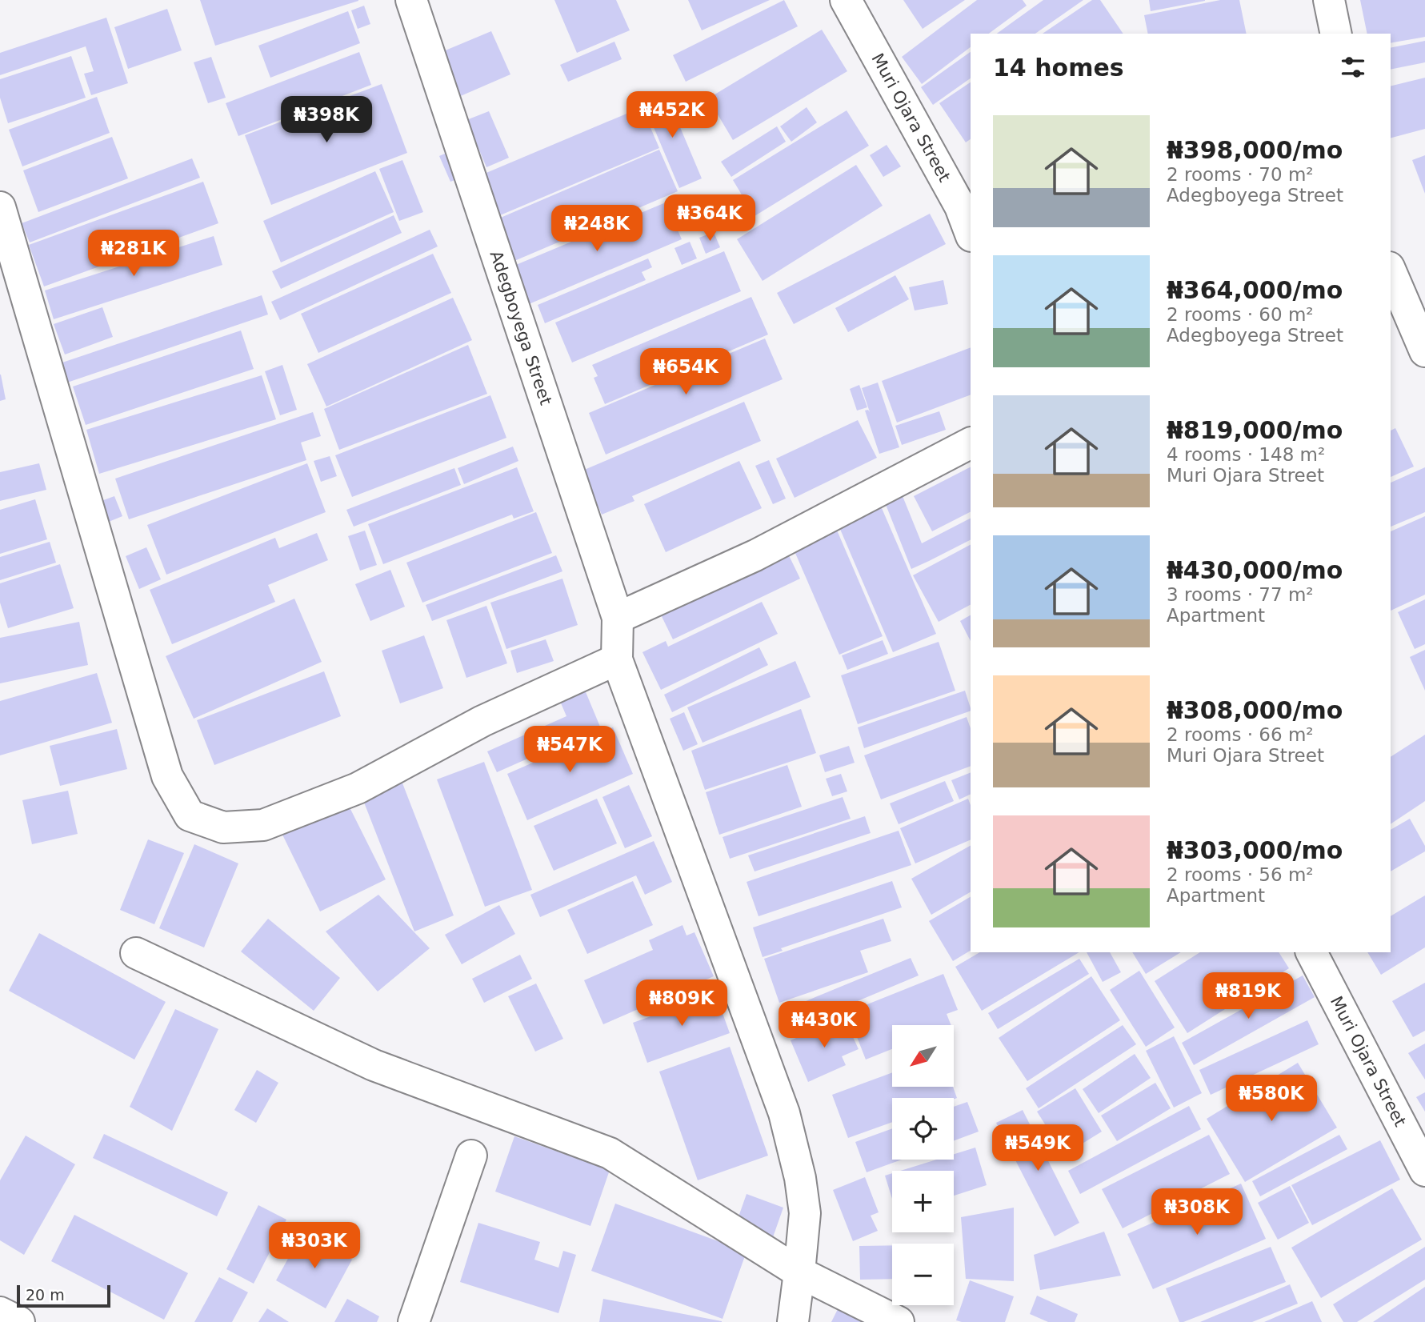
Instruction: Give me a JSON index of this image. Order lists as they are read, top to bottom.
{
  "streets": {
    "street": ["Muri Ojara Street", "Adegboyega Street"]
  },
  "scale_bar": "20 m",
  "north": "bottom left",
  "page": {
    "heading": "14 homes",
    "price": [
      "₦452K",
      "₦398K",
      "₦364K",
      "₦248K",
      "₦281K",
      "₦654K",
      "₦547K",
      "₦819K",
      "₦809K",
      "₦430K",
      "₦580K",
      "₦549K",
      "₦308K",
      "₦303K"
    ],
    "list": [
      {
        "name": "₦398,000/mo",
        "note": "2 rooms · 70 m² · Adegboyega Street"
      },
      {
        "name": "₦364,000/mo",
        "note": "2 rooms · 60 m² · Adegboyega Street"
      },
      {
        "name": "₦819,000/mo",
        "note": "4 rooms · 148 m² · Muri Ojara Street"
      },
      {
        "name": "₦430,000/mo",
        "note": "3 rooms · 77 m² · Apartment"
      },
      {
        "name": "₦308,000/mo",
        "note": "2 rooms · 66 m² · Muri Ojara Street"
      },
      {
        "name": "₦303,000/mo",
        "note": "2 rooms · 56 m² · Apartment"
      }
    ],
    "map_buttons": ["+", "−"],
    "scale": "20 m"
  }
}
